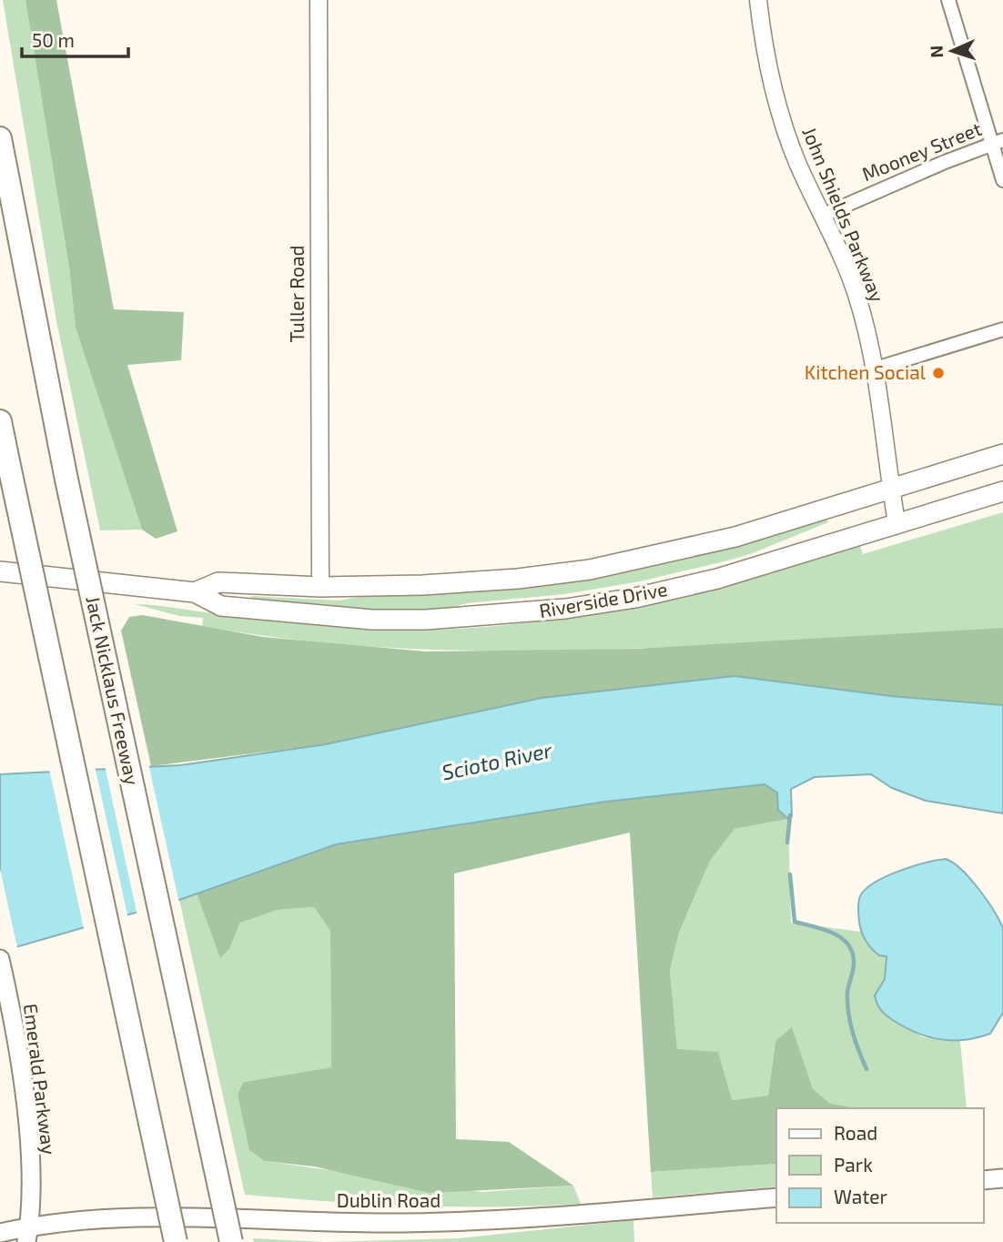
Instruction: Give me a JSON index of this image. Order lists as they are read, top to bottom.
{
  "streets": {
    "highway": ["Jack Nicklaus Freeway"],
    "main road": ["Riverside Drive", "Emerald Parkway", "Dublin Road"],
    "street": ["Mooney Street", "John Shields Parkway", "Tuller Road"]
  },
  "crossings": [
    ["Mooney Street", "John Shields Parkway"],
    ["John Shields Parkway", "Riverside Drive"],
    ["Tuller Road", "Riverside Drive"],
    ["Emerald Parkway", "Dublin Road"]
  ],
  "water": ["Scioto River"],
  "places": ["Kitchen Social"],
  "legend": ["Road", "Park", "Water"],
  "scale_bar": "50 m",
  "north": "left"
}
